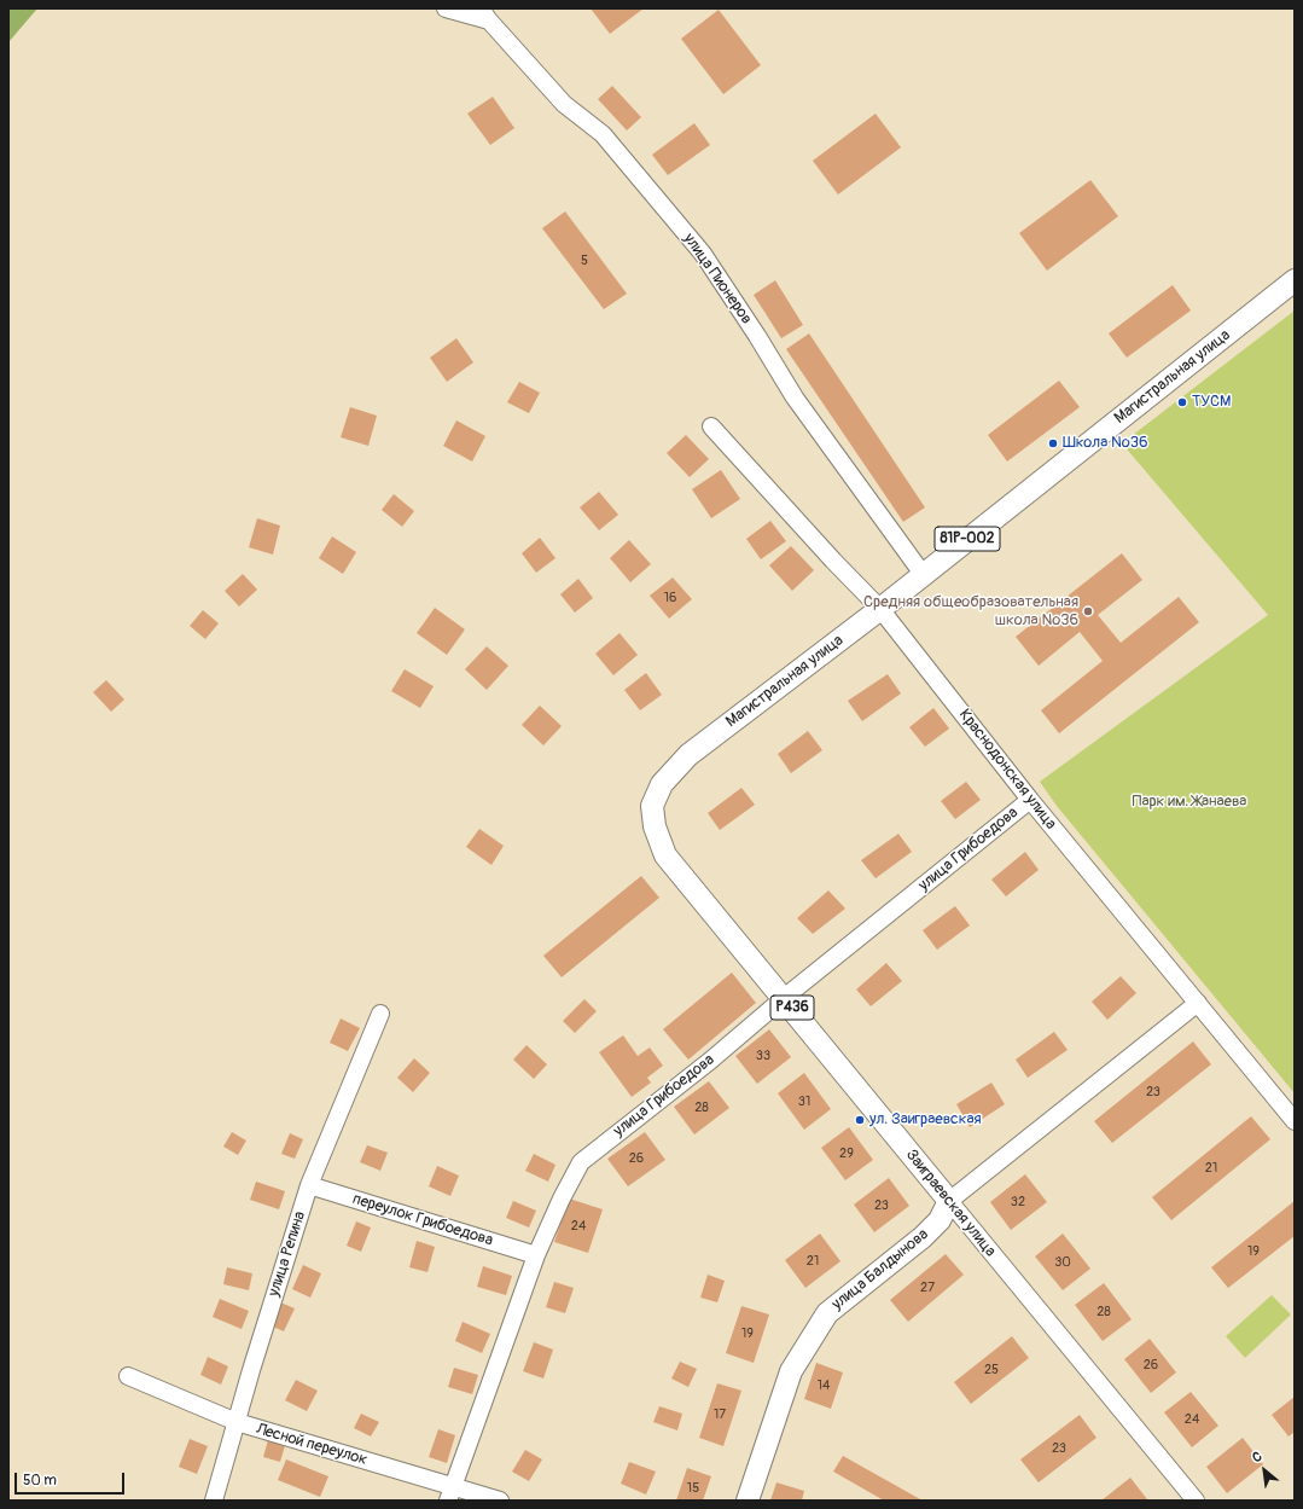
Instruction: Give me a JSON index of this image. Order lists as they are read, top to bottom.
{
  "streets": {
    "main road": [
      "Магистральная улица",
      "81Р-002",
      "P436",
      "Заиграевская улица",
      "улица Балдынова"
    ],
    "street": [
      "улица Пионеров",
      "Краснодонская улица",
      "улица Грибоедова",
      "переулок Грибоедова",
      "улица Репина",
      "Лесной переулок"
    ]
  },
  "crossings": [
    ["улица Пионеров", "Магистральная улица"],
    ["Магистральная улица", "Краснодонская улица"],
    ["Магистральная улица", "Заиграевская улица"],
    ["Краснодонская улица", "улица Грибоедова"],
    ["улица Грибоедова", "Заиграевская улица"],
    ["улица Грибоедова", "переулок Грибоедова"],
    ["улица Грибоедова", "Лесной переулок"],
    ["Заиграевская улица", "улица Балдынова"],
    ["переулок Грибоедова", "улица Репина"],
    ["улица Репина", "Лесной переулок"]
  ],
  "parks": ["Парк им. Жанаева"],
  "places": [
    "ТУСМ",
    "Школа №36",
    "Средняя общеобразовательная школа №36",
    "ул. Заиграевская"
  ],
  "house_numbers": [
    "5",
    "16",
    "33",
    "23",
    "31",
    "28",
    "29",
    "26",
    "21",
    "32",
    "23",
    "24",
    "19",
    "21",
    "30",
    "27",
    "28",
    "19",
    "26",
    "25",
    "14",
    "17",
    "24",
    "23",
    "15"
  ],
  "scale_bar": "50 m",
  "north": "top left"
}
